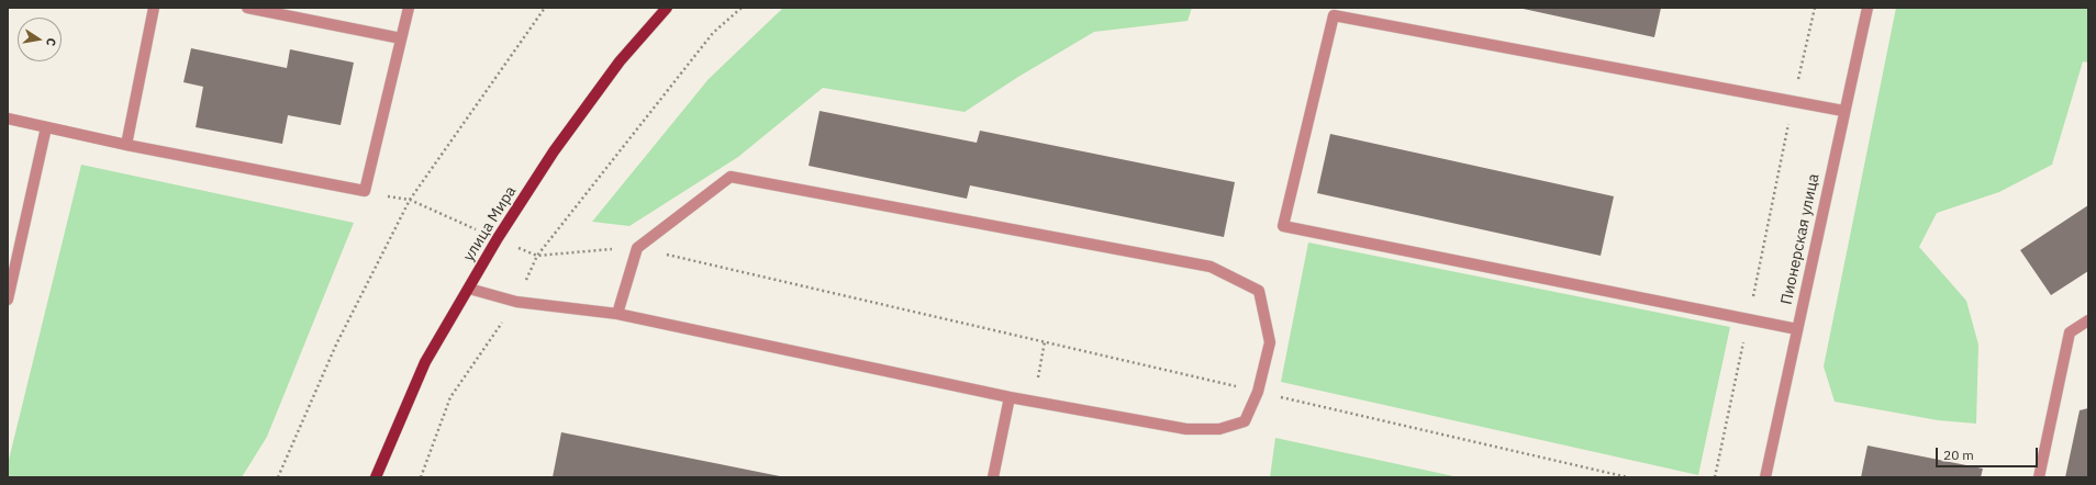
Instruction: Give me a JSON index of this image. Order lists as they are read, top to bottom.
{
  "streets": {
    "main road": ["улица Мира"],
    "street": ["Пионерская улица"]
  },
  "scale_bar": "20 m",
  "north": "right"
}
